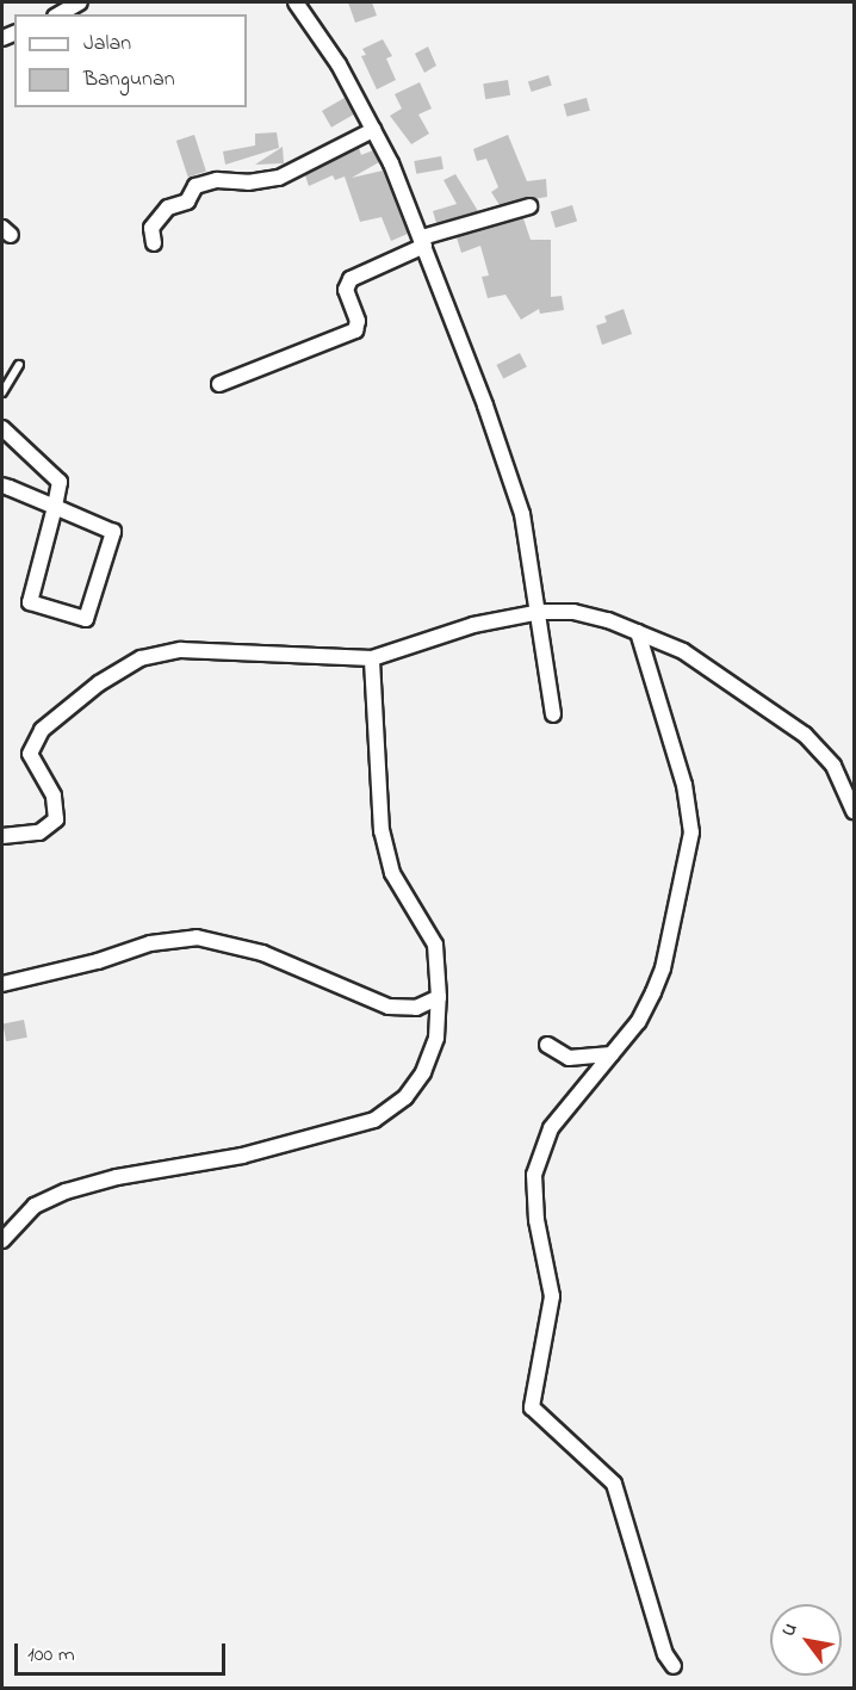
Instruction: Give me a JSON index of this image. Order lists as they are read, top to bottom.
{
  "legend": ["Jalan", "Bangunan"],
  "scale_bar": "100 m",
  "north": "top left"
}
